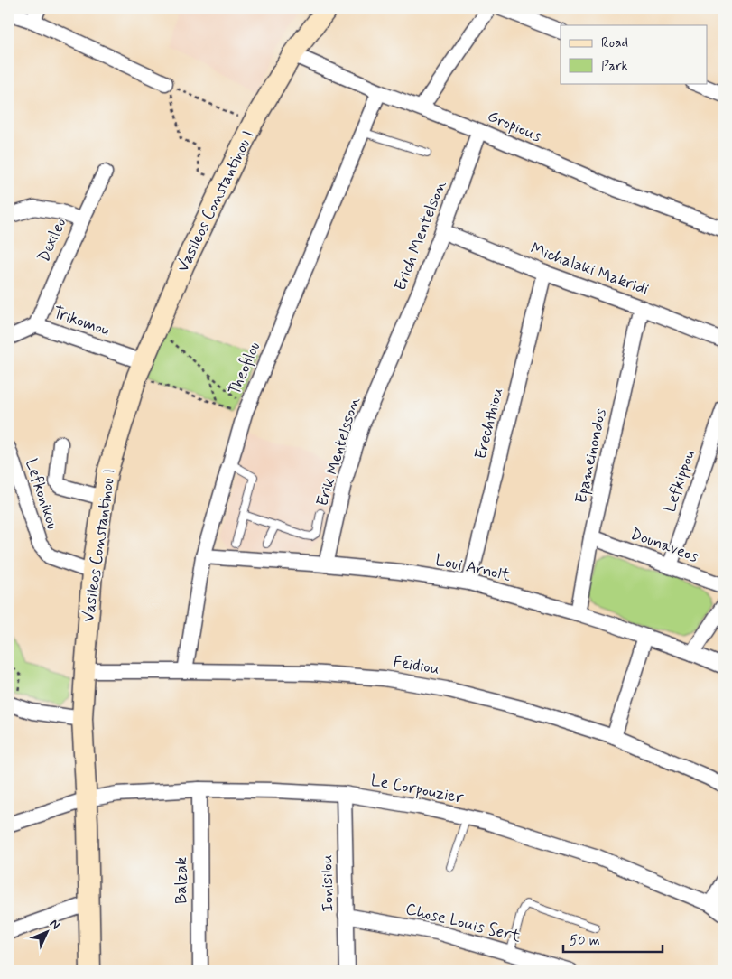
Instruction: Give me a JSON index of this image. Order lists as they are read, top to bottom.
{
  "streets": {
    "main road": ["Vasileos Constantinou I"],
    "street": [
      "Gropious",
      "Erich Mentelson",
      "Dexileo",
      "Michalaki Makridi",
      "Trikomou",
      "Theofilou",
      "Erechthiou",
      "Erik Mentelsson",
      "Epameinondos",
      "Lefkippou",
      "Lefkonikou",
      "Dounaveos",
      "Loui Arnolt",
      "Feidiou",
      "Le Corpouzier",
      "Balzak",
      "Ionisilou",
      "Chose Louis Sert"
    ]
  },
  "crossings": [
    ["Gropious", "Vasileos Constantinou I"],
    ["Gropious", "Erich Mentelson"],
    ["Gropious", "Theofilou"],
    ["Vasileos Constantinou I", "Trikomou"],
    ["Vasileos Constantinou I", "Lefkonikou"],
    ["Vasileos Constantinou I", "Feidiou"],
    ["Vasileos Constantinou I", "Le Corpouzier"],
    ["Erich Mentelson", "Michalaki Makridi"],
    ["Erich Mentelson", "Erik Mentelsson"],
    ["Dexileo", "Trikomou"],
    ["Michalaki Makridi", "Erechthiou"],
    ["Michalaki Makridi", "Epameinondos"],
    ["Theofilou", "Loui Arnolt"],
    ["Theofilou", "Feidiou"],
    ["Erechthiou", "Loui Arnolt"],
    ["Erik Mentelsson", "Loui Arnolt"],
    ["Epameinondos", "Dounaveos"],
    ["Epameinondos", "Loui Arnolt"],
    ["Lefkippou", "Dounaveos"],
    ["Le Corpouzier", "Balzak"],
    ["Le Corpouzier", "Ionisilou"],
    ["Ionisilou", "Chose Louis Sert"]
  ],
  "legend": ["Road", "Park"],
  "scale_bar": "50 m",
  "north": "top right"
}
